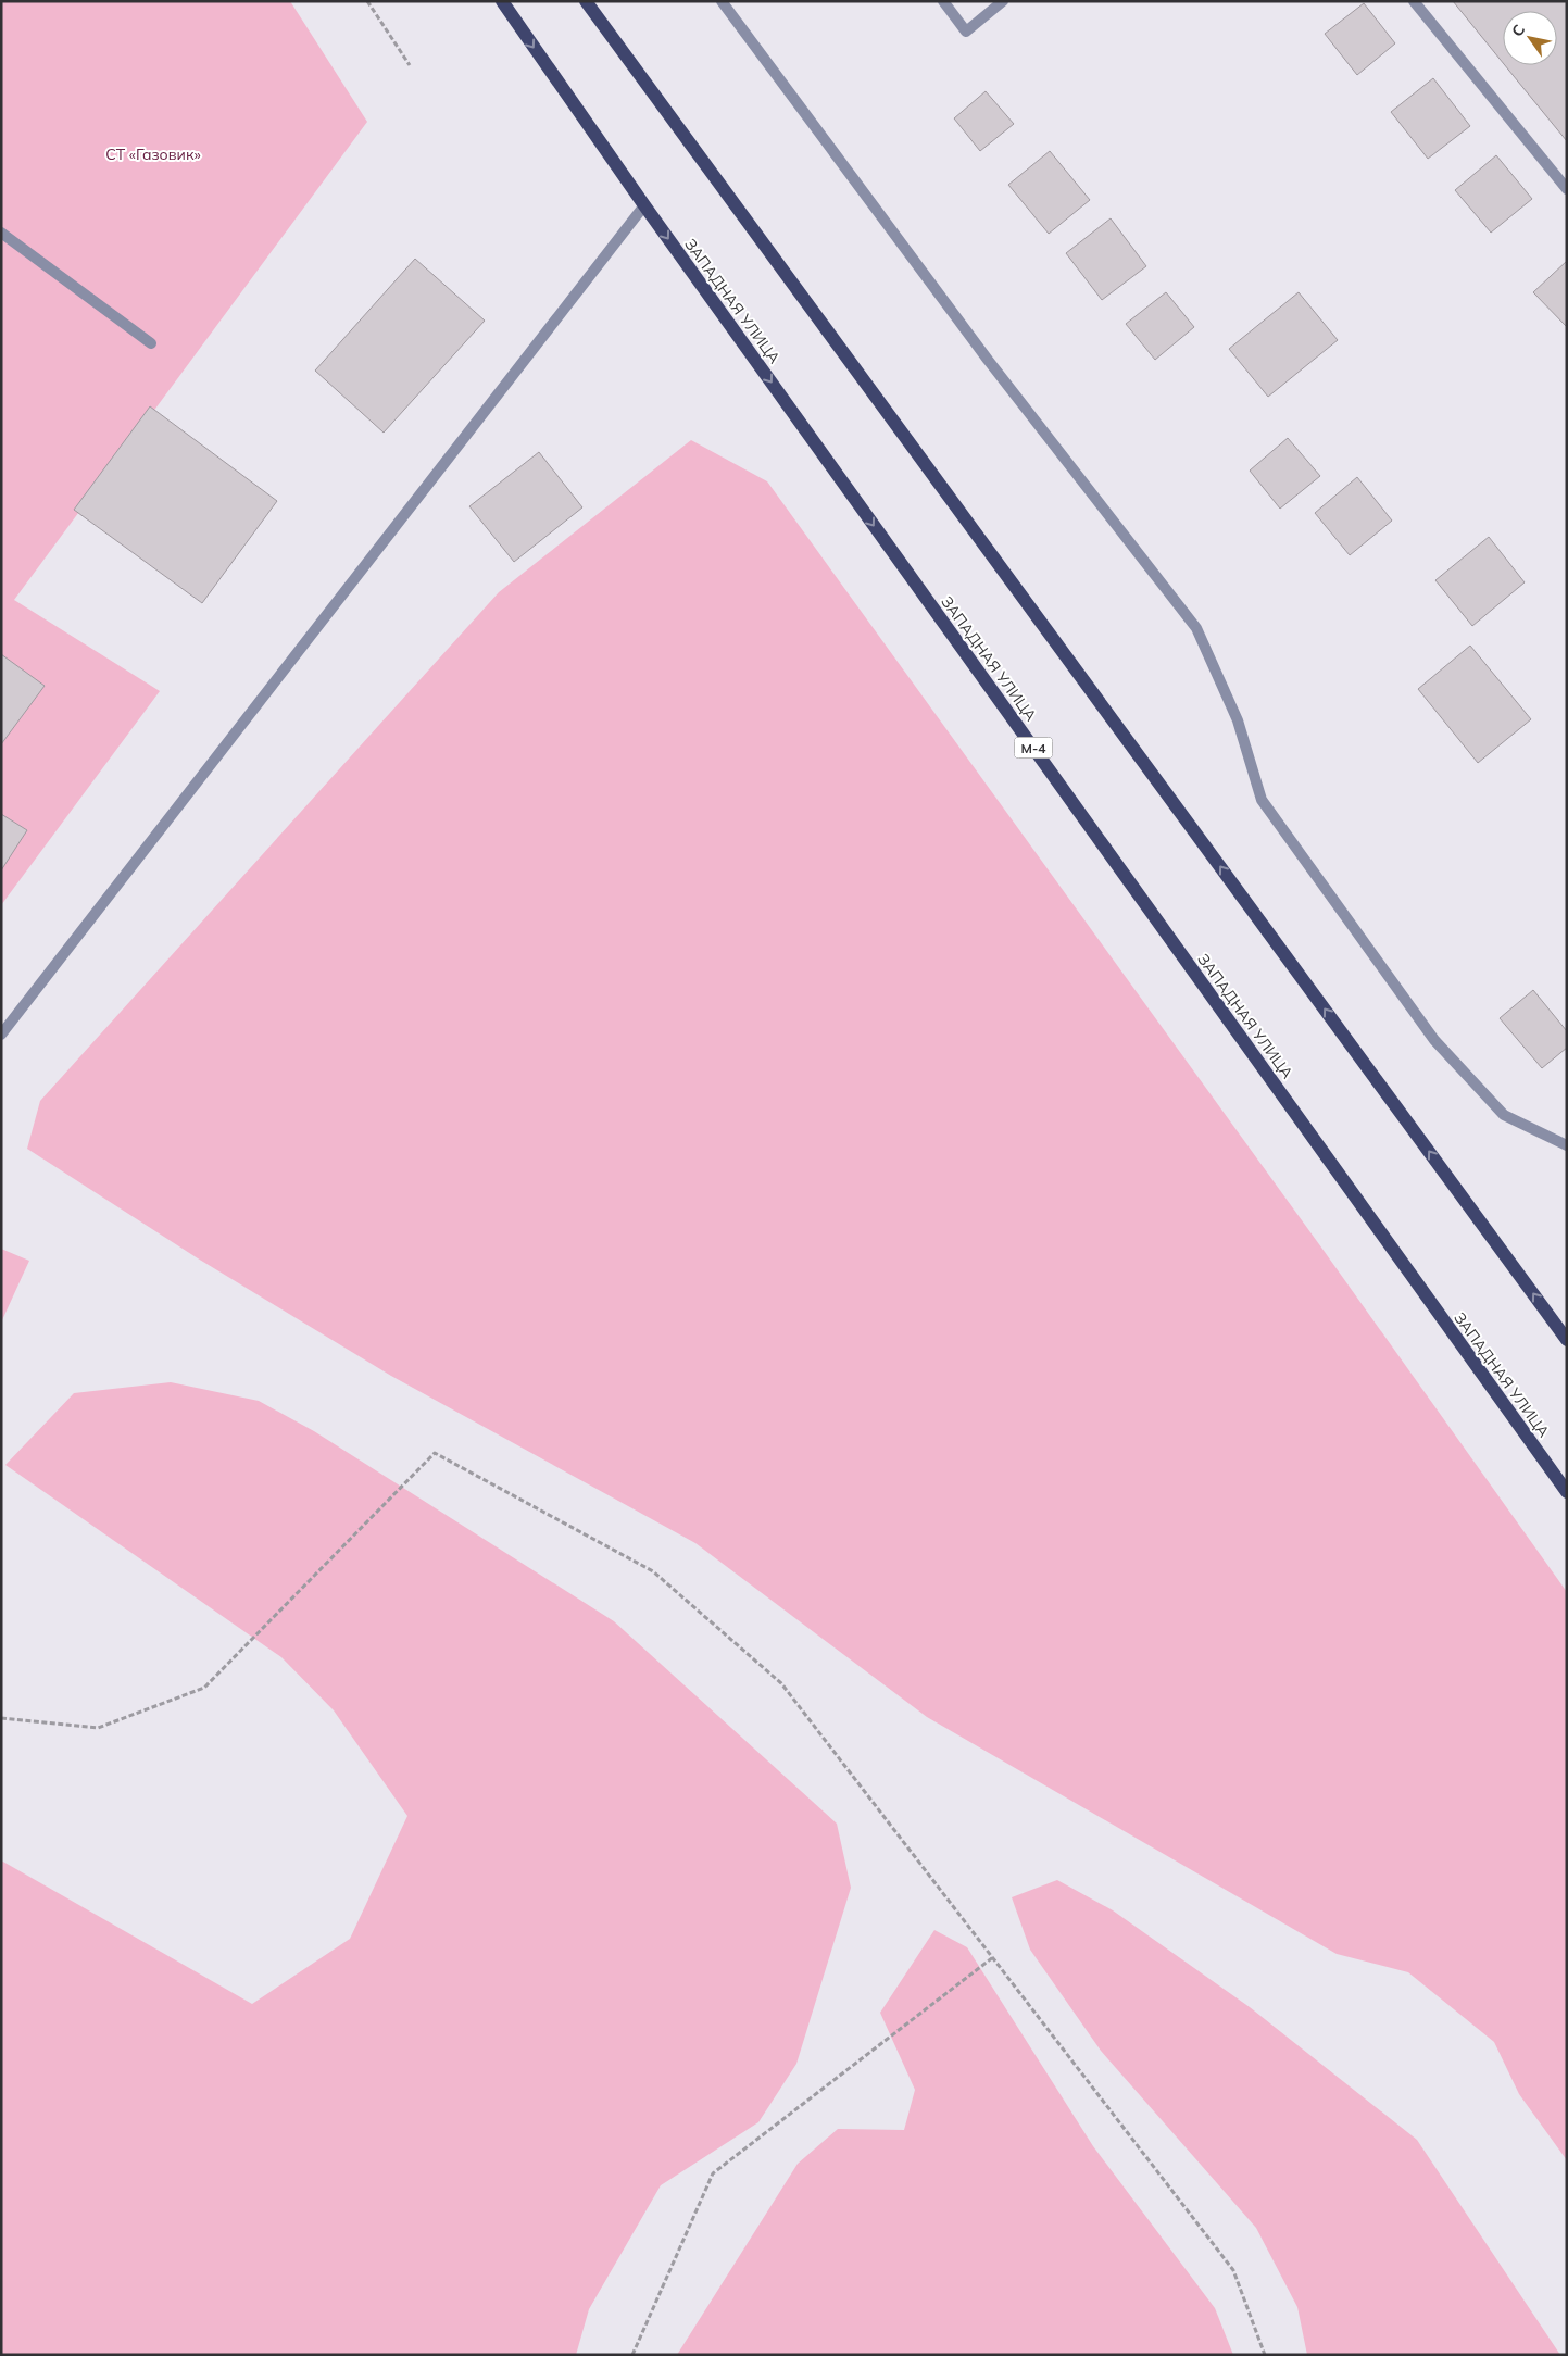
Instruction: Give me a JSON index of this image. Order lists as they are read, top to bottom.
{
  "streets": {
    "main road": ["ЗАПАДНАЯ УЛИЦА", "М-4"]
  },
  "parks": ["СТ «Газовик»"],
  "north": "top left"
}
